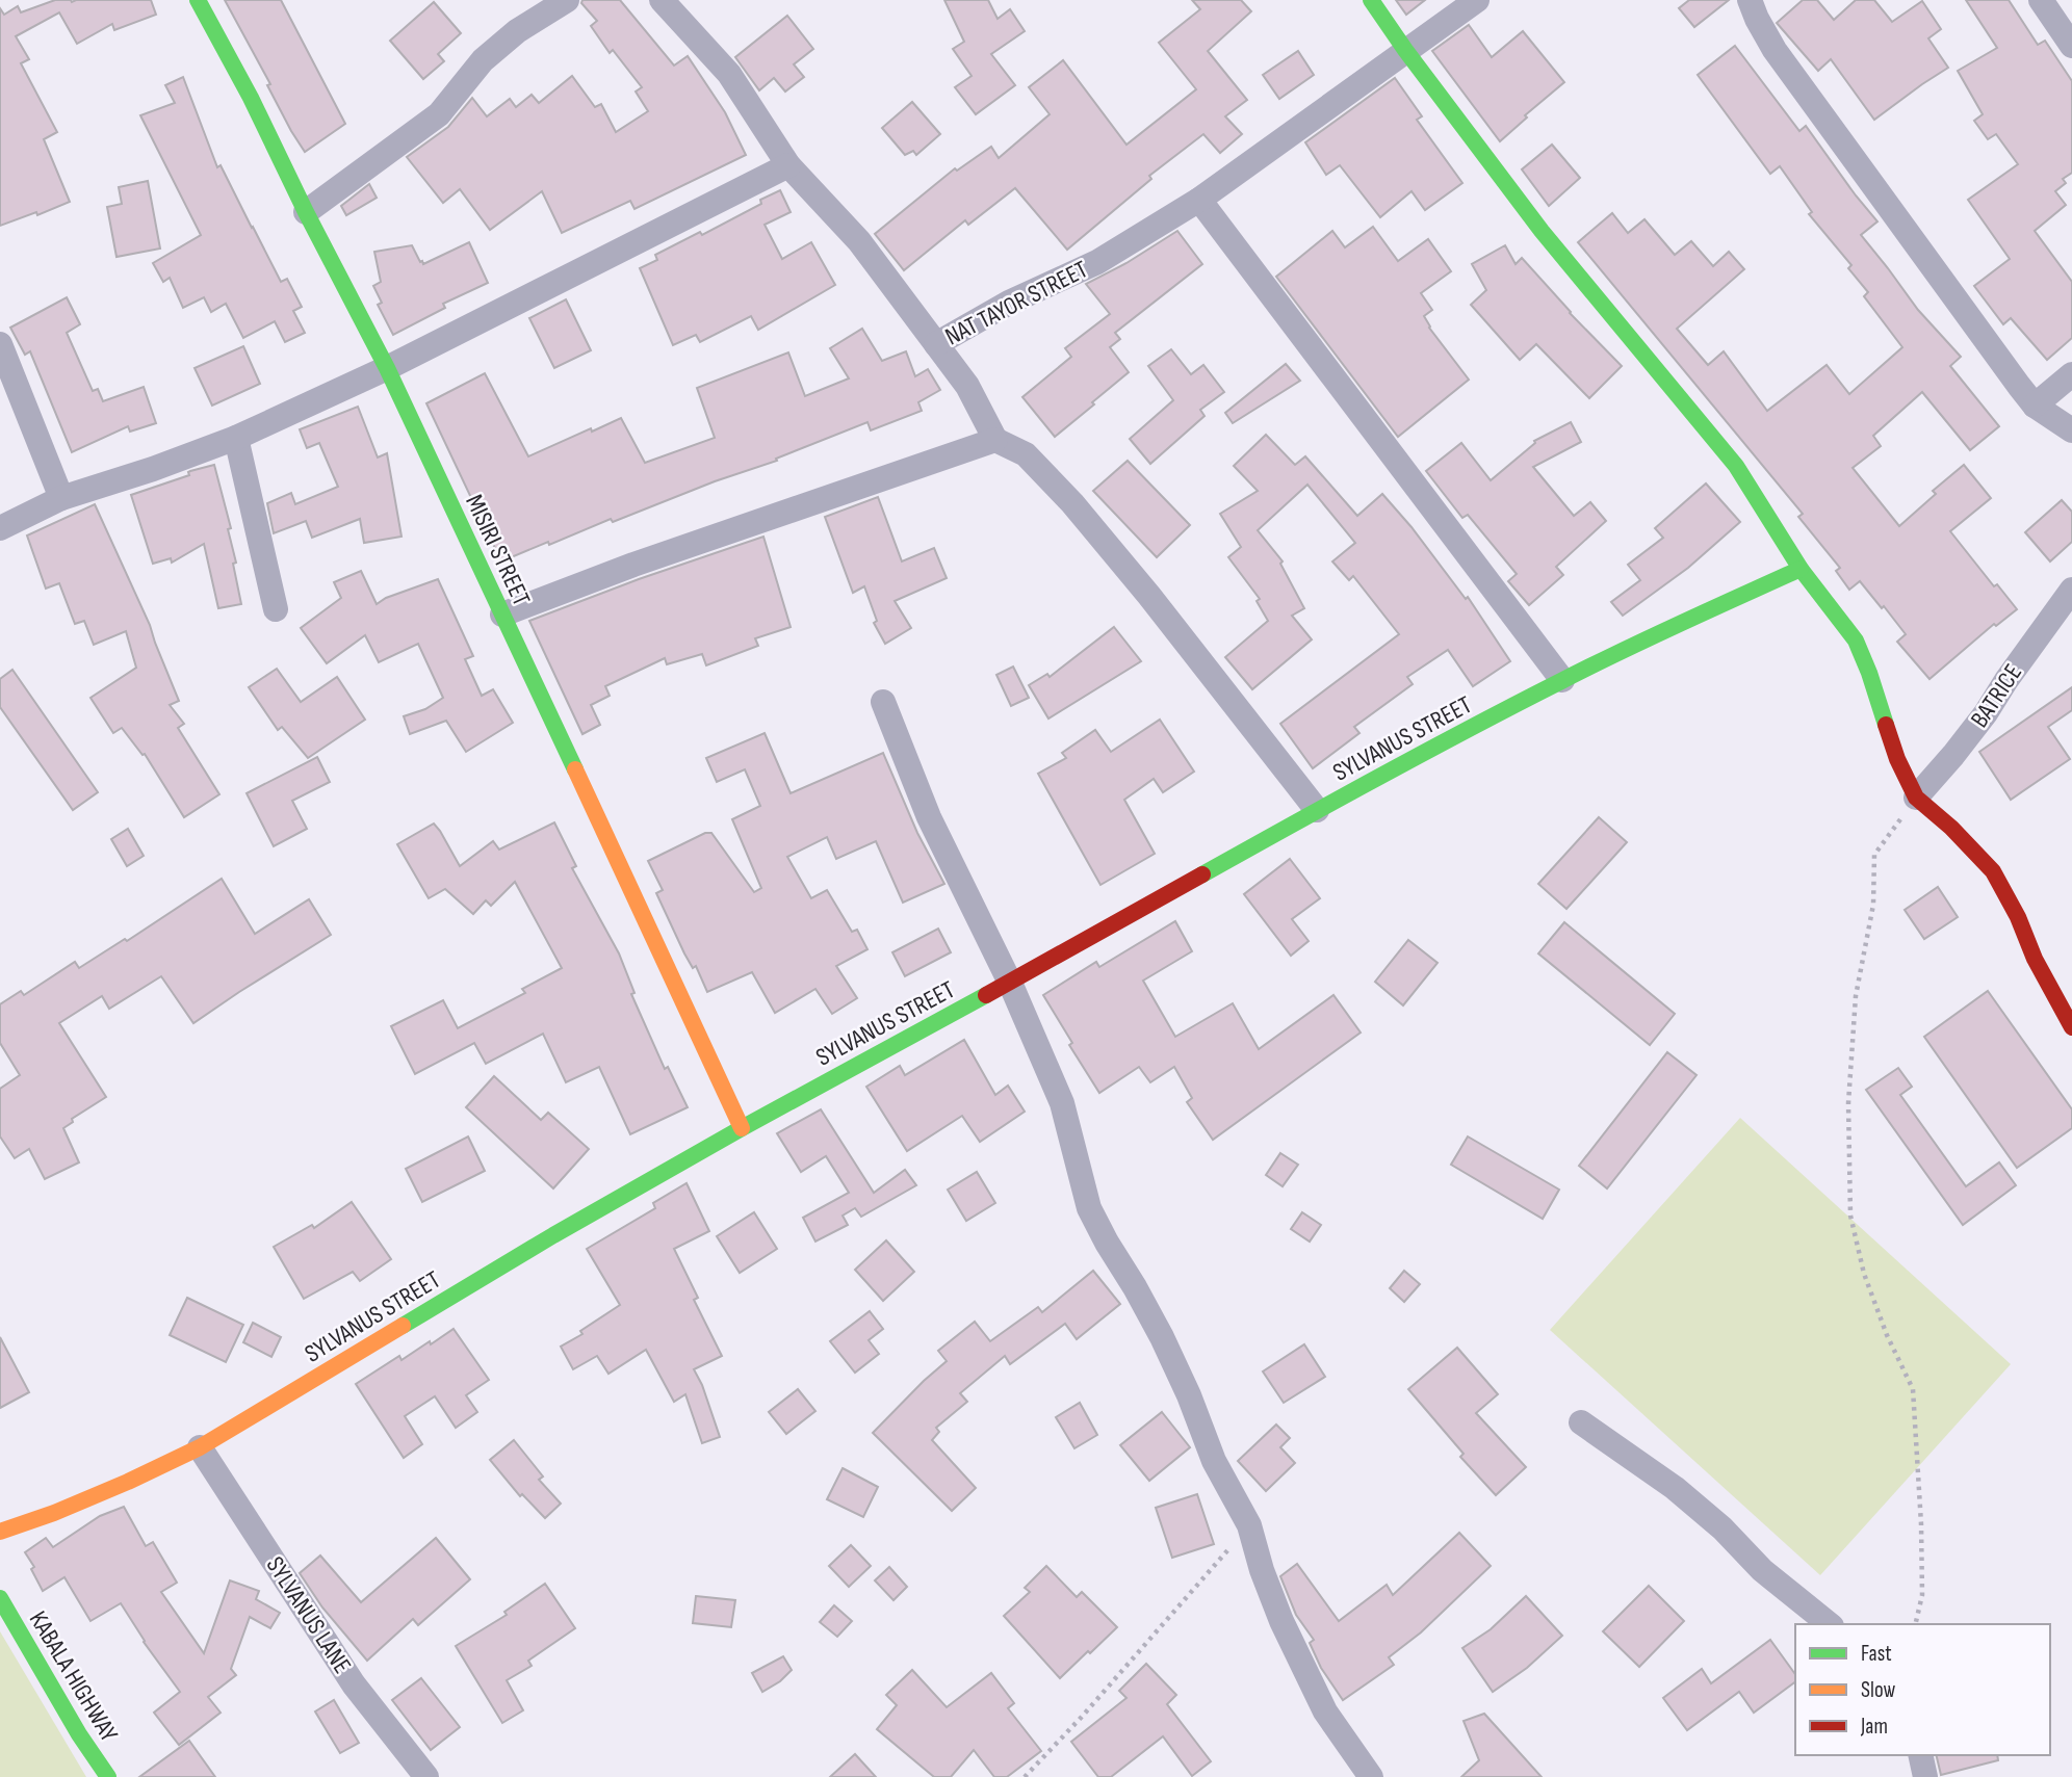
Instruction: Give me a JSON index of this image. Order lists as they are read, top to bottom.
{
  "streets": {
    "street": [
      "NAT TAYOR STREET",
      "MISIRI STREET",
      "BATRICE",
      "SYLVANUS STREET",
      "SYLVANUS LANE",
      "KABALA HIGHWAY"
    ]
  },
  "crossings": [
    ["MISIRI STREET", "SYLVANUS STREET"],
    ["SYLVANUS STREET", "SYLVANUS LANE"]
  ],
  "legend": ["Fast", "Slow", "Jam"]
}
